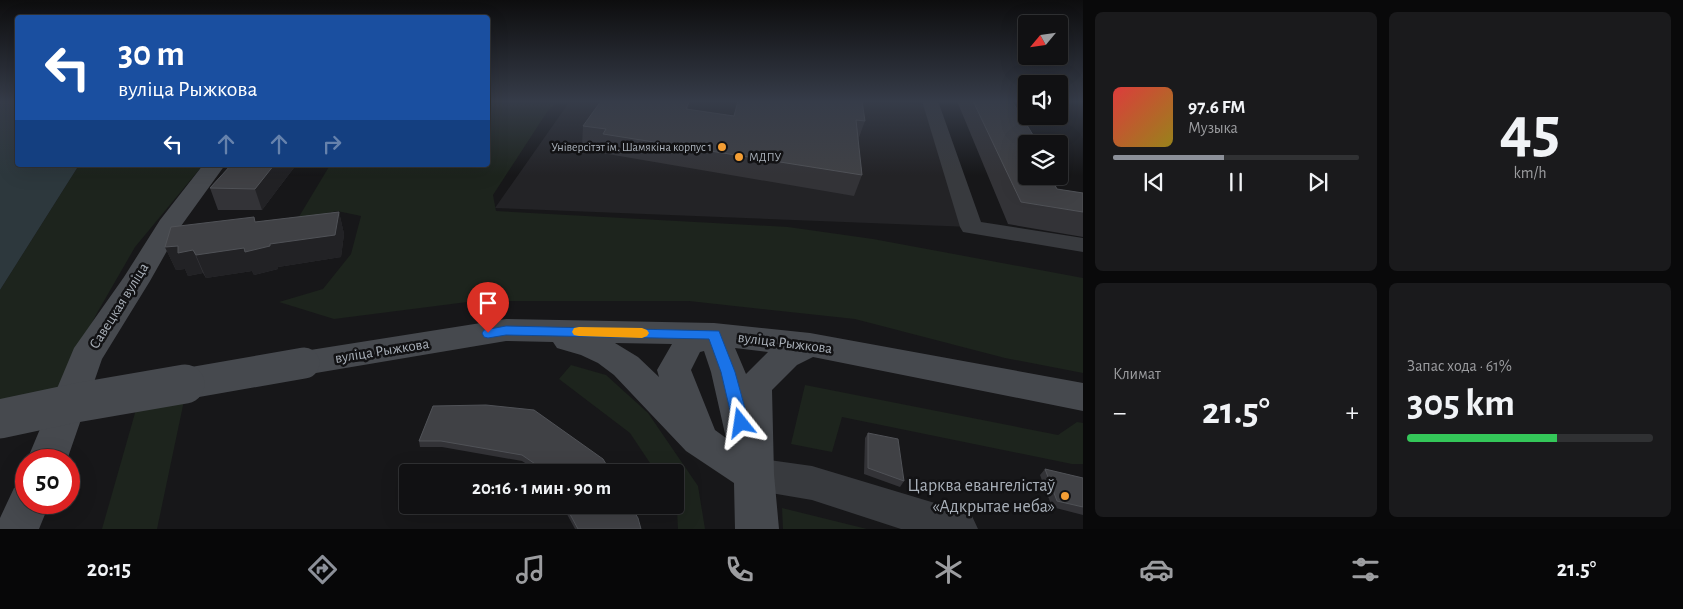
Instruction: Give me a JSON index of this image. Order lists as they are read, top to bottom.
{
  "streets": {
    "main road": ["Савецкая вуліца", "вуліца Рыжкова"]
  },
  "places": ["Універсітэт ім. Шамякіна корпус 1", "МДПУ", "Царква евангелістаў «Адкрытае неба»"],
  "north": "bottom left",
  "page": {
    "tile": [
      ["45", "km/h"],
      "Климат",
      ["Запас хода · 61%", "305 km"]
    ],
    "turn": ["30 m", "вуліца Рыжкова"],
    "song": ["97.6 FM", "Музыка"],
    "heat": ["−", "21.5°", "+"],
    "limit": "50",
    "trip": "20:16 · 1 мин · 90 m",
    "tabs": ["20:15", "21.5°"]
  }
}
